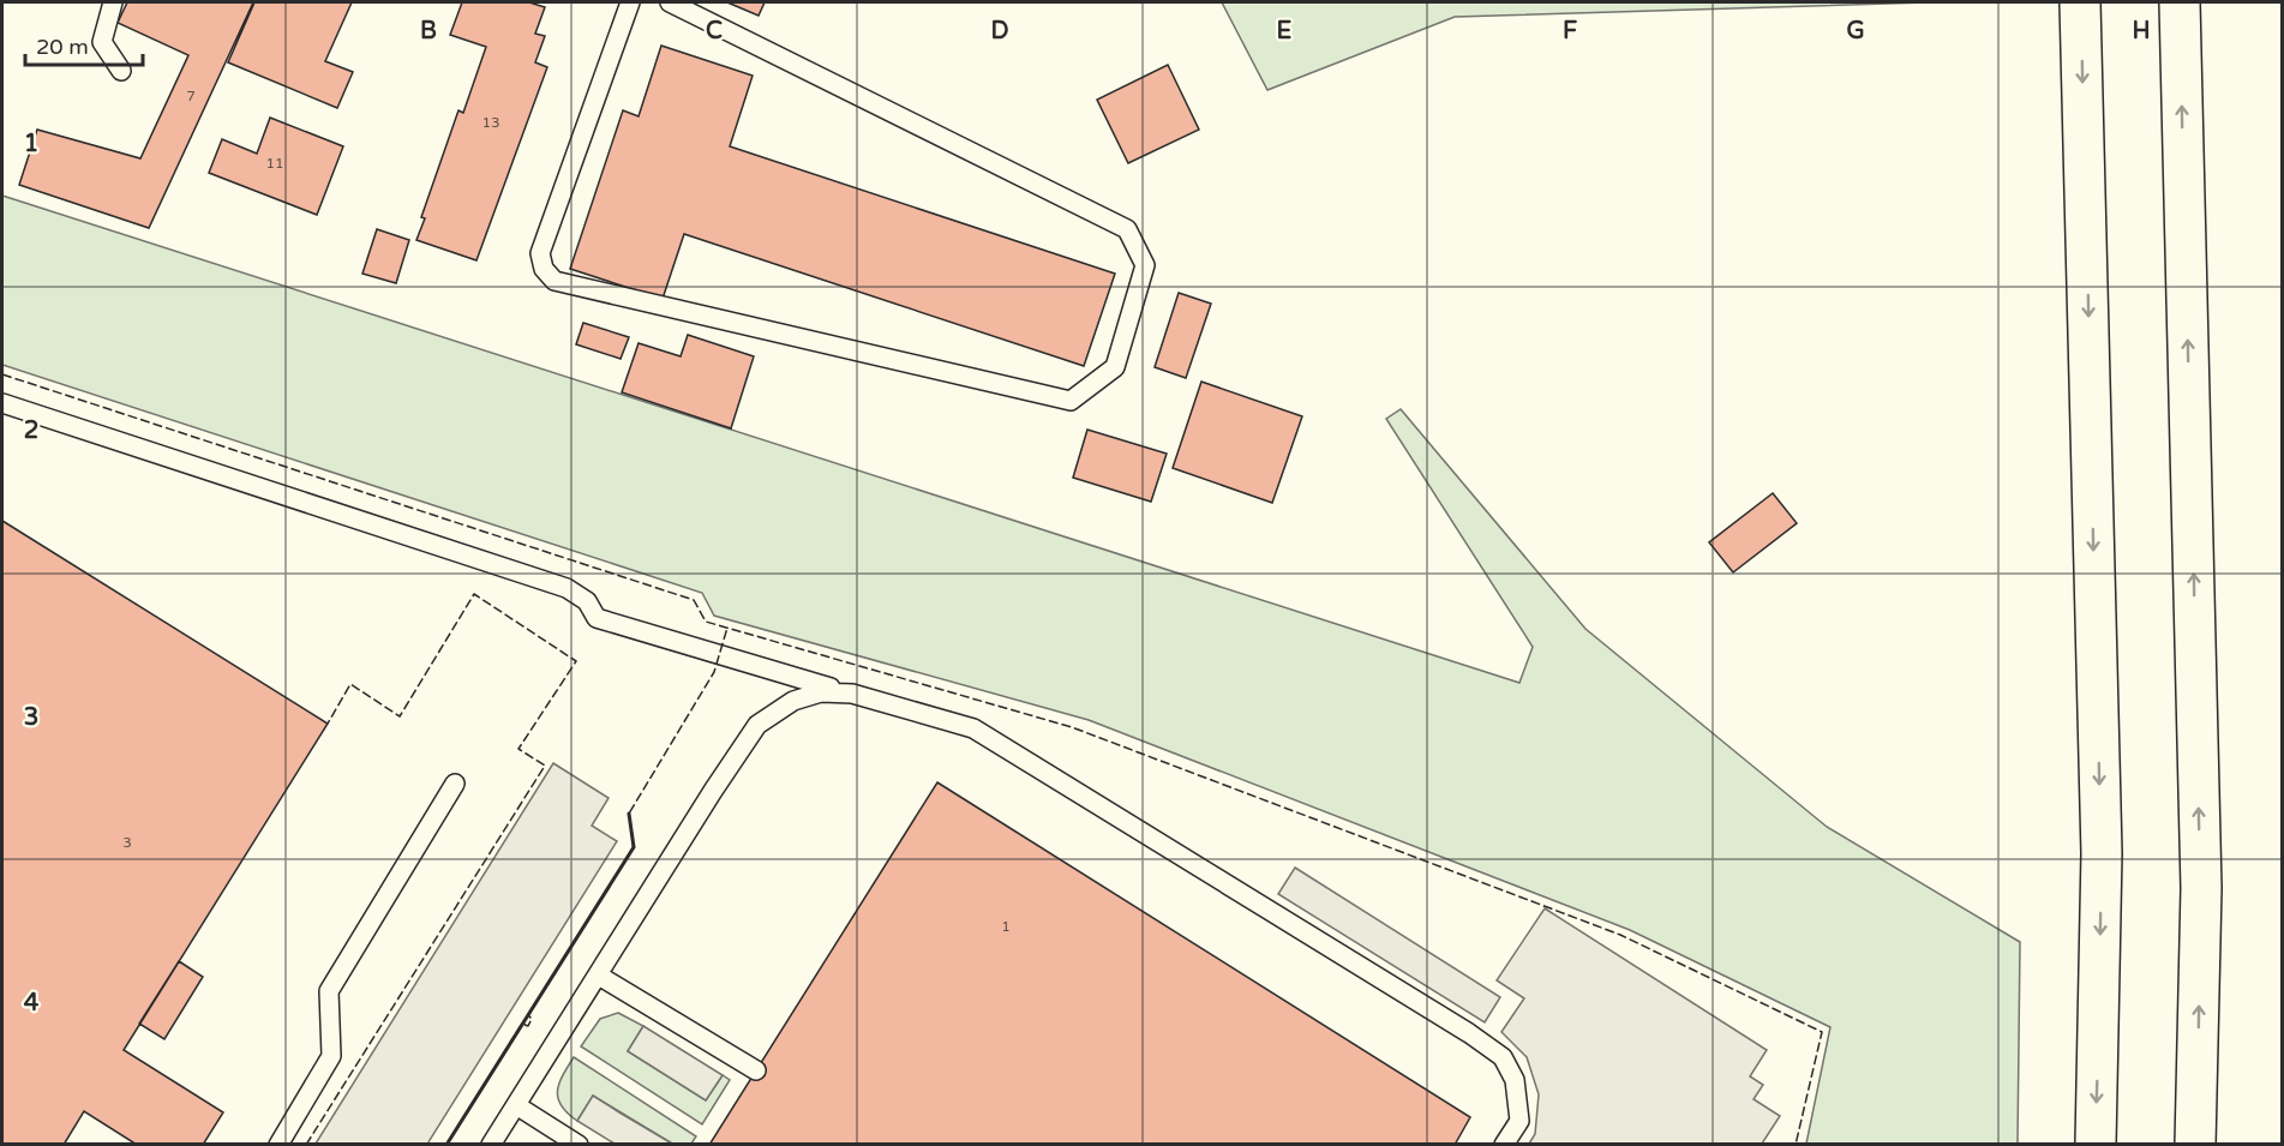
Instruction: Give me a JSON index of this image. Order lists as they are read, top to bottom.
{
  "house_numbers": [
    "7",
    "13",
    "11",
    "3",
    "1"
  ],
  "scale_bar": "20 m",
  "grid": {
    "columns": [
      "B",
      "C",
      "D",
      "E",
      "F",
      "G",
      "H"
    ],
    "rows": [
      "1",
      "2",
      "3",
      "4"
    ]
  }
}
